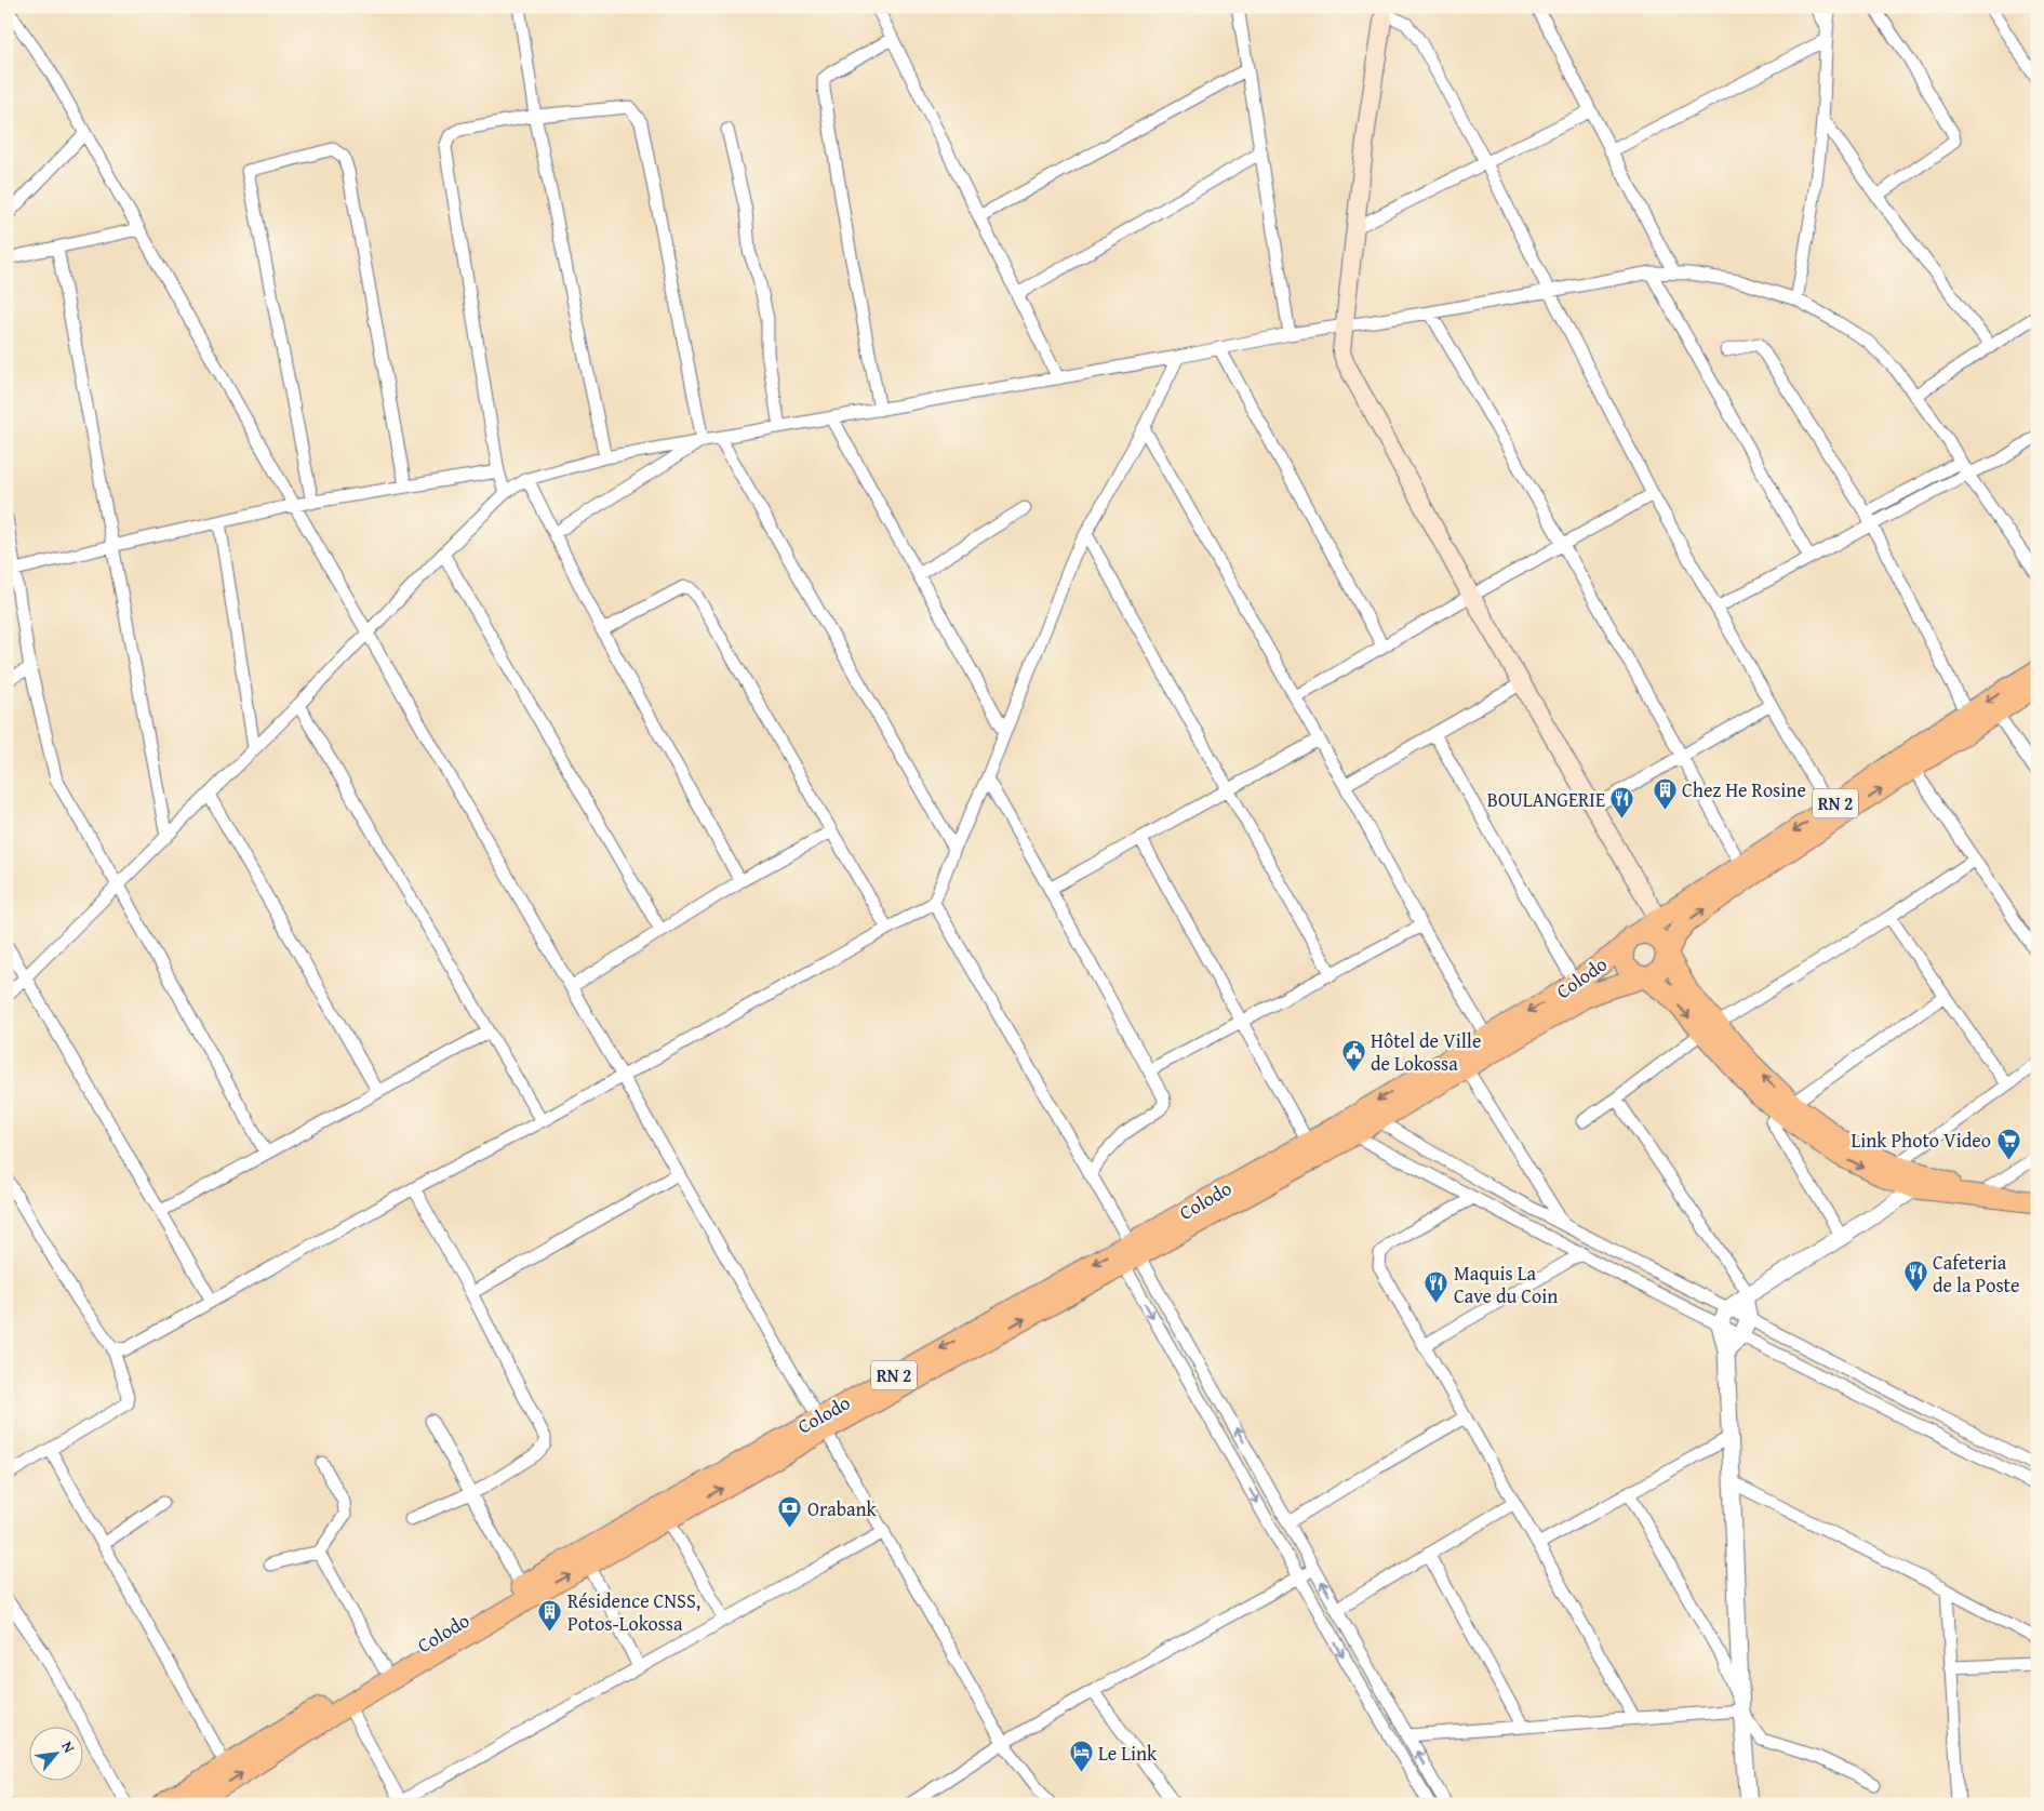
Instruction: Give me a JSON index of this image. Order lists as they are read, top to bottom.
{
  "streets": {
    "main road": ["RN 2", "Colodo"]
  },
  "crossings": [
    ["RN 2", "Colodo"]
  ],
  "places": {
    "building": ["Chez He Rosine", "Résidence CNSS, Potos-Lokossa"],
    "restaurant": ["BOULANGERIE", "Cafeteria de la Poste", "Maquis La Cave du Coin"],
    "public building": ["Hôtel de Ville de Lokossa"],
    "supermarket": ["Link Photo Video"],
    "bank": ["Orabank"],
    "hotel": ["Le Link"]
  },
  "north": "top right"
}
